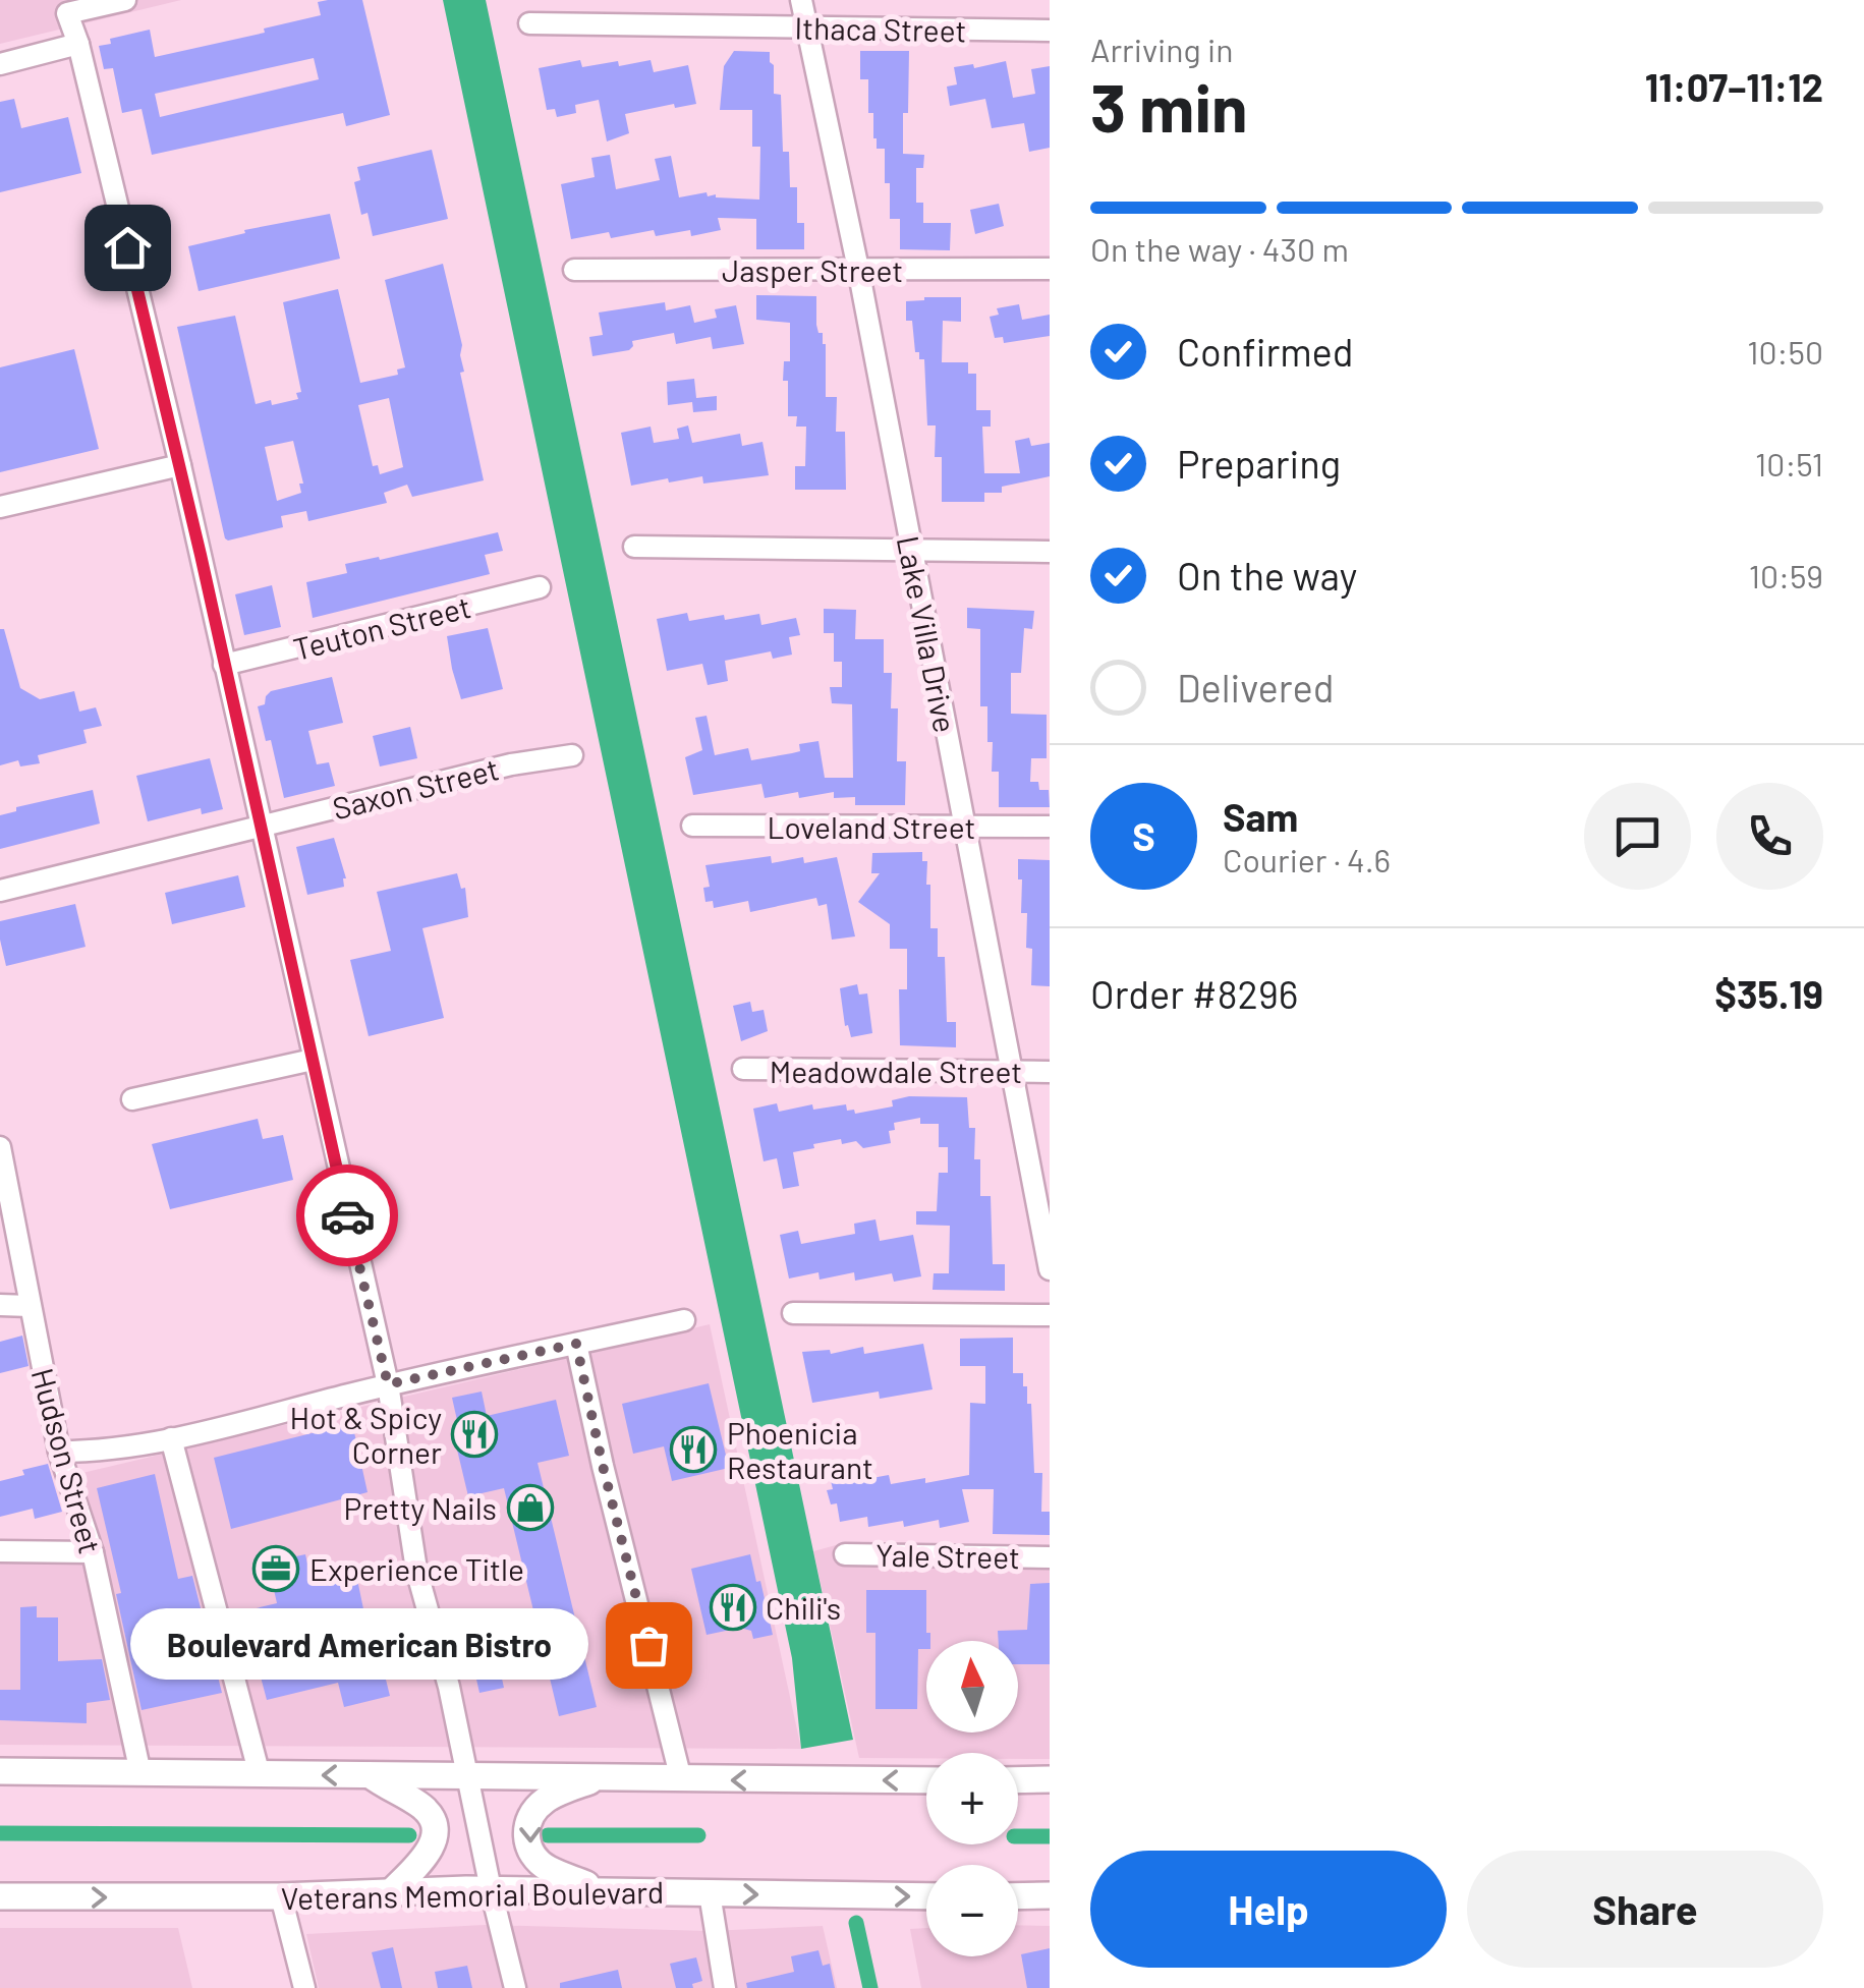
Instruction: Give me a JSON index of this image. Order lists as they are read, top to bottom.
{
  "streets": {
    "main road": ["Veterans Memorial Boulevard"],
    "street": [
      "Ithaca Street",
      "Jasper Street",
      "Teuton Street",
      "Lake Villa Drive",
      "Saxon Street",
      "Loveland Street",
      "Meadowdale Street",
      "Hudson Street",
      "Yale Street"
    ]
  },
  "crossings": [
    ["Ithaca Street", "Lake Villa Drive"],
    ["Jasper Street", "Lake Villa Drive"],
    ["Lake Villa Drive", "Loveland Street"],
    ["Lake Villa Drive", "Meadowdale Street"]
  ],
  "places": {
    "restaurant": ["Hot & Spicy Corner", "Phoenicia Restaurant", "Chili's"],
    "shop": ["Pretty Nails"],
    "office": ["Experience Title"],
    "other": ["Boulevard American Bistro"]
  },
  "north": "top",
  "page": {
    "heading": ["3 min", "Arriving in", "11:07–11:12"],
    "panel": [
      "Sam",
      "Courier · 4.6",
      "Order #8296",
      "$35.19"
    ],
    "bar": "On the way · 430 m",
    "list": [
      ["Confirmed", "10:50"],
      ["Preparing", "10:51"],
      ["On the way", "10:59"],
      "Delivered"
    ],
    "round": "S",
    "bubble": "Boulevard American Bistro",
    "map_buttons": ["+", "−"],
    "buttons": ["Help", "Share"]
  }
}
